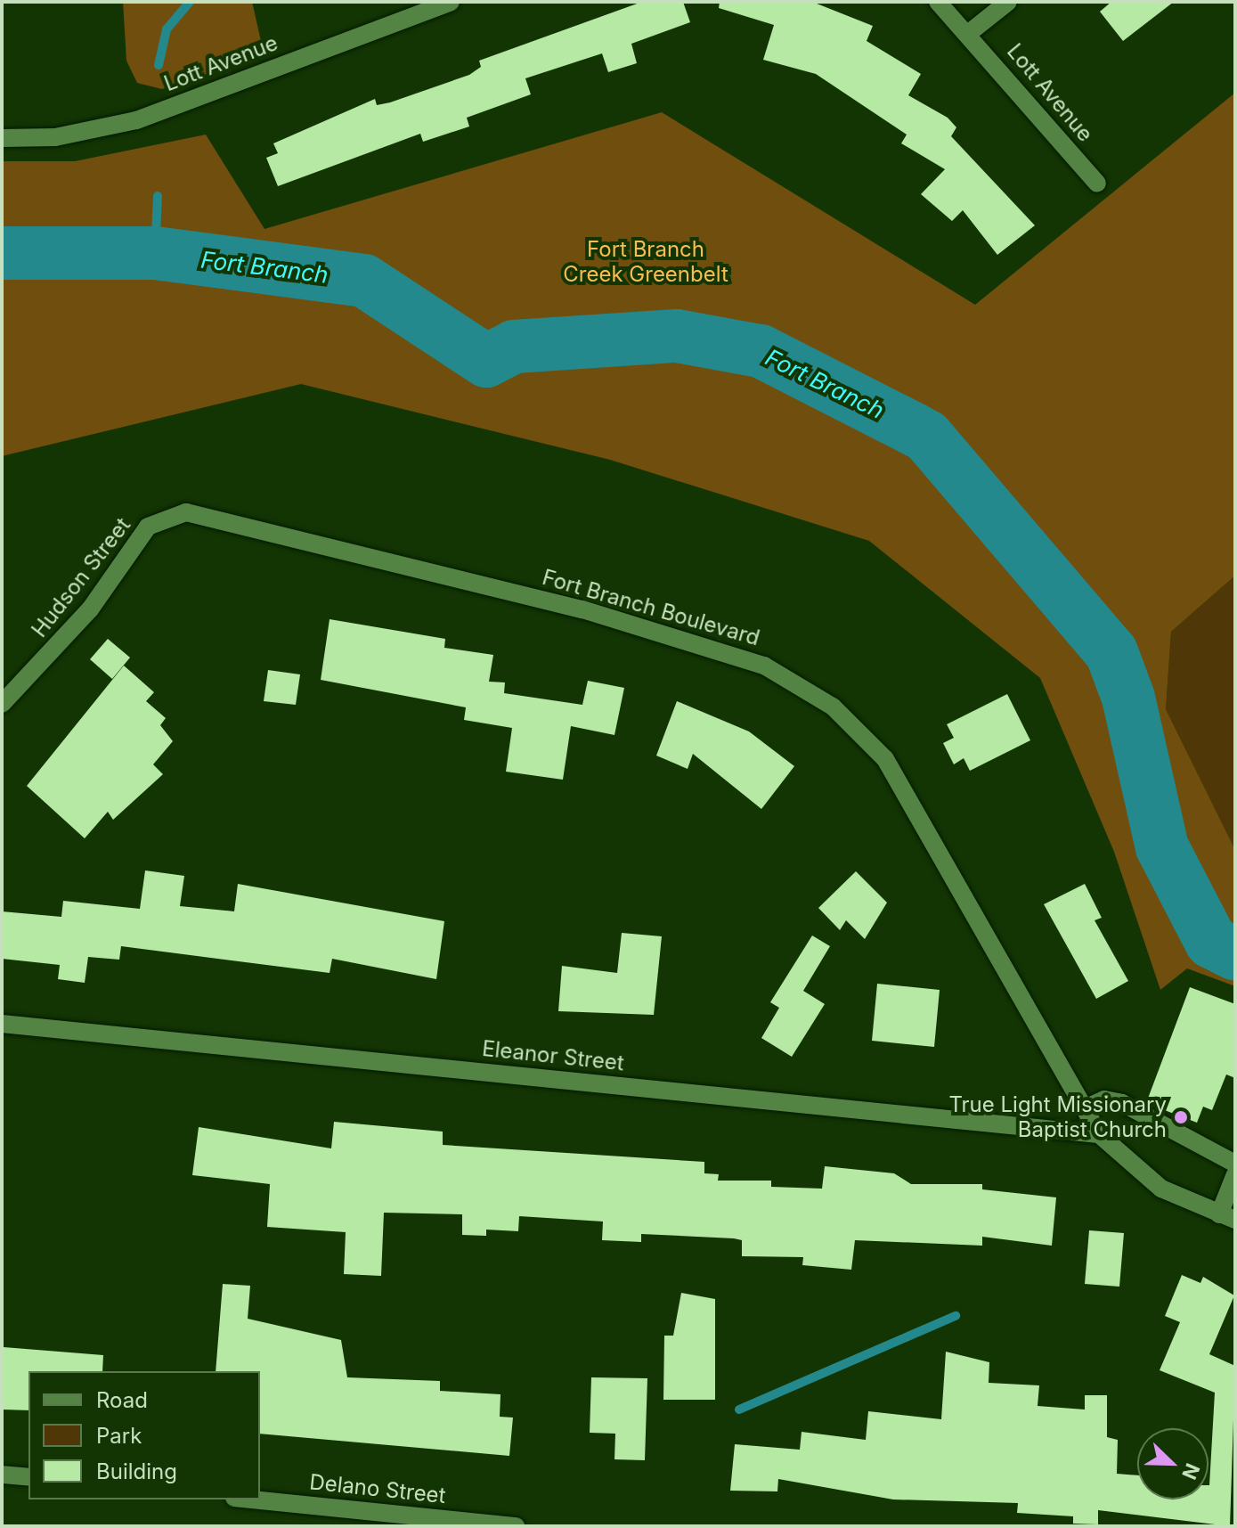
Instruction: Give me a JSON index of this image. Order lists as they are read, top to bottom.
{
  "streets": {
    "street": [
      "Lott Avenue",
      "Hudson Street",
      "Fort Branch Boulevard",
      "Eleanor Street",
      "Delano Street"
    ]
  },
  "crossings": [
    ["Hudson Street", "Fort Branch Boulevard"],
    ["Fort Branch Boulevard", "Eleanor Street"]
  ],
  "water": ["Fort Branch"],
  "parks": ["Fort Branch Creek Greenbelt"],
  "places": ["True Light Missionary Baptist Church"],
  "legend": ["Road", "Park", "Building"],
  "north": "bottom right"
}
